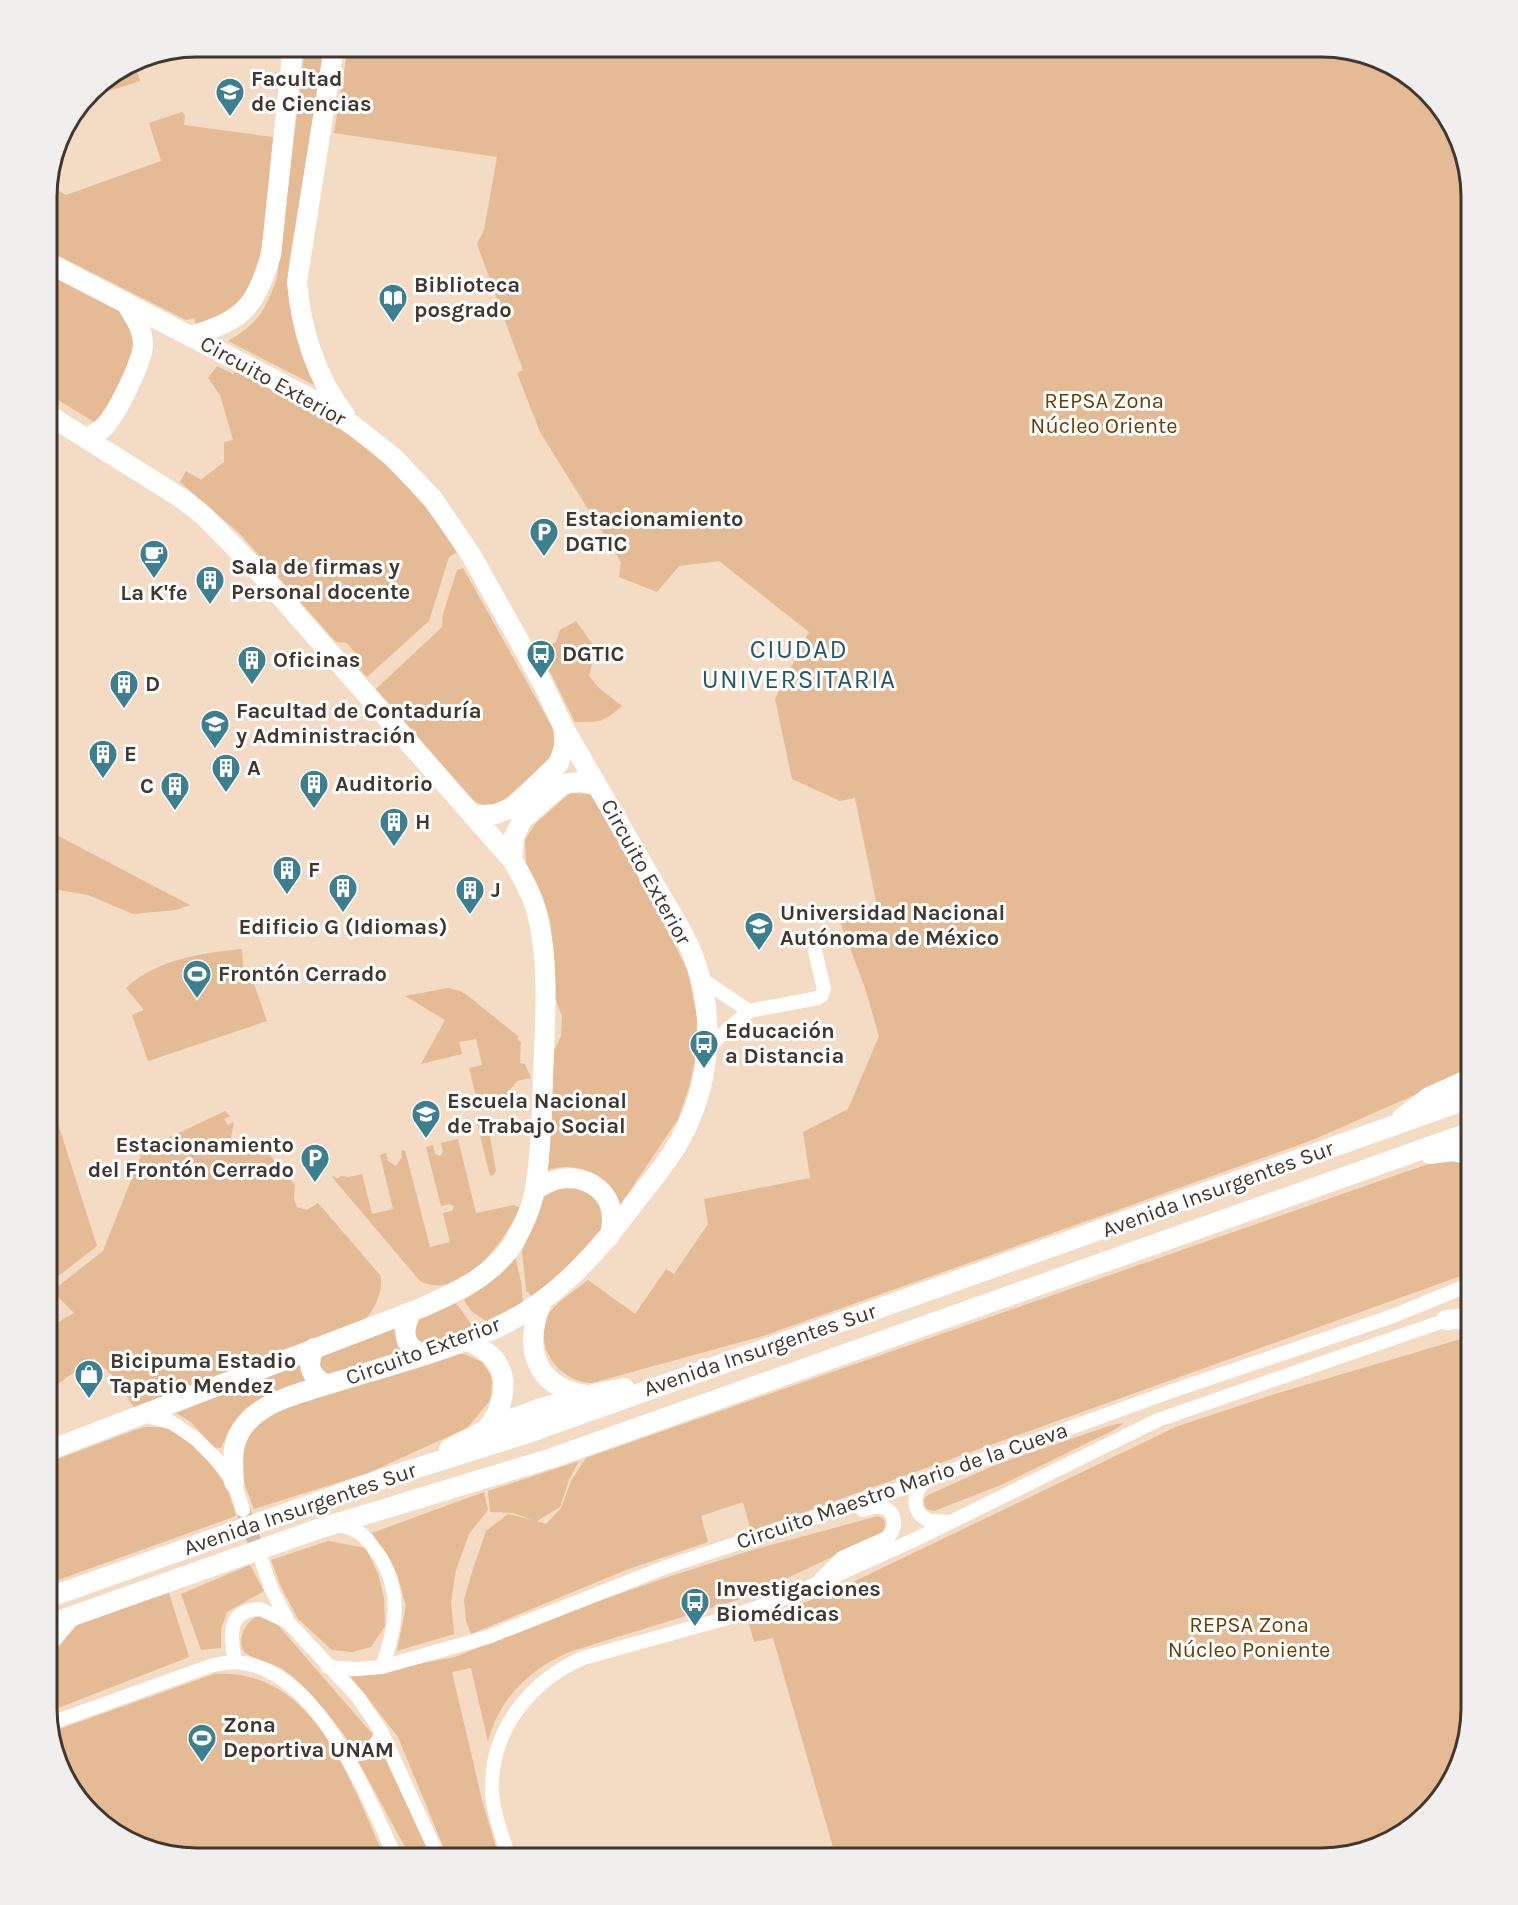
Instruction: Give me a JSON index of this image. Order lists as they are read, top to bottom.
{
  "streets": {
    "street": ["Circuito Exterior", "Avenida Insurgentes Sur", "Circuito Maestro Mario de la Cueva"]
  },
  "districts": ["CIUDAD UNIVERSITARIA"],
  "parks": ["REPSA Zona Núcleo Oriente", "REPSA Zona Núcleo Poniente"],
  "places": {
    "school or university": [
      "Facultad de Ciencias",
      "Facultad de Contaduría y Administración",
      "Universidad Nacional Autónoma de México",
      "Escuela Nacional de Trabajo Social"
    ],
    "library": ["Biblioteca posgrado"],
    "parking": ["Estacionamiento DGTIC", "Estacionamiento del Frontón Cerrado"],
    "cafe": ["La K'fe"],
    "building": [
      "Sala de firmas y Personal docente",
      "Oficinas",
      "D",
      "E",
      "A",
      "Auditorio",
      "C",
      "H",
      "F",
      "Edificio G (Idiomas)",
      "J"
    ],
    "bus stop": ["DGTIC", "Educación a Distancia", "Investigaciones Biomédicas"],
    "sports": ["Frontón Cerrado", "Zona Deportiva UNAM"],
    "shop": ["Bicipuma Estadio Tapatio Mendez"]
  }
}
